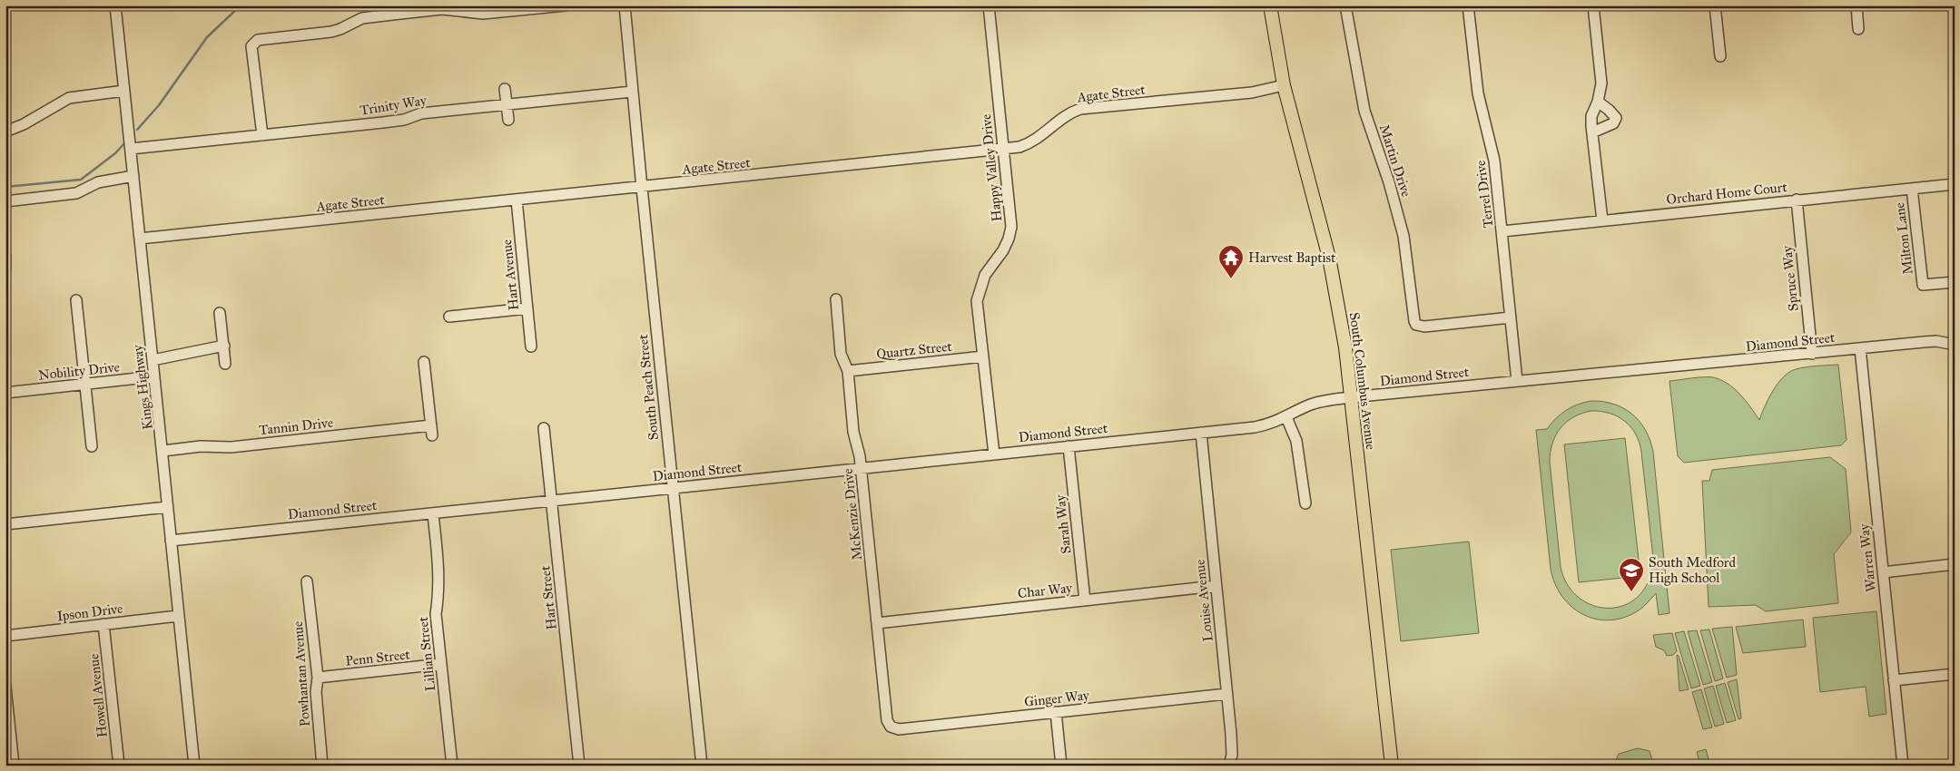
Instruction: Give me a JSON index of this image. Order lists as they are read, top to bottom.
{
  "streets": {
    "main road": ["South Columbus Avenue"],
    "street": [
      "Agate Street",
      "Trinity Way",
      "Martin Drive",
      "Happy Valley Drive",
      "Orchard Home Court",
      "Terrel Drive",
      "Milton Lane",
      "Hart Avenue",
      "Spruce Way",
      "Diamond Street",
      "Quartz Street",
      "Nobility Drive",
      "Kings Highway",
      "South Peach Street",
      "Tannin Drive",
      "McKenzie Drive",
      "Sarah Way",
      "Warren Way",
      "Char Way",
      "Hart Street",
      "Louise Avenue",
      "Ipson Drive",
      "Lillian Street",
      "Penn Street",
      "Powhantan Avenue",
      "Howell Avenue",
      "Ginger Way"
    ]
  },
  "crossings": [
    ["Agate Street", "Happy Valley Drive"],
    ["Agate Street", "Hart Avenue"],
    ["Agate Street", "South Columbus Avenue"],
    ["Agate Street", "Kings Highway"],
    ["Agate Street", "South Peach Street"],
    ["Trinity Way", "Kings Highway"],
    ["Trinity Way", "South Peach Street"],
    ["Martin Drive", "Terrel Drive"],
    ["Happy Valley Drive", "Diamond Street"],
    ["Happy Valley Drive", "Quartz Street"],
    ["Orchard Home Court", "Terrel Drive"],
    ["Orchard Home Court", "Milton Lane"],
    ["Orchard Home Court", "Spruce Way"],
    ["Terrel Drive", "Diamond Street"],
    ["Spruce Way", "Diamond Street"],
    ["Diamond Street", "South Columbus Avenue"],
    ["Diamond Street", "Kings Highway"],
    ["Diamond Street", "South Peach Street"],
    ["Diamond Street", "McKenzie Drive"],
    ["Diamond Street", "Sarah Way"],
    ["Diamond Street", "Warren Way"],
    ["Diamond Street", "Hart Street"],
    ["Diamond Street", "Louise Avenue"],
    ["Diamond Street", "Lillian Street"],
    ["Quartz Street", "McKenzie Drive"],
    ["Nobility Drive", "Kings Highway"],
    ["Kings Highway", "Tannin Drive"],
    ["Kings Highway", "Ipson Drive"],
    ["McKenzie Drive", "Char Way"],
    ["McKenzie Drive", "Ginger Way"],
    ["Sarah Way", "Char Way"],
    ["Char Way", "Louise Avenue"],
    ["Louise Avenue", "Ginger Way"],
    ["Ipson Drive", "Howell Avenue"],
    ["Lillian Street", "Penn Street"],
    ["Penn Street", "Powhantan Avenue"]
  ],
  "places": {
    "temple": ["Harvest Baptist"],
    "school or university": ["South Medford High School"]
  }
}
